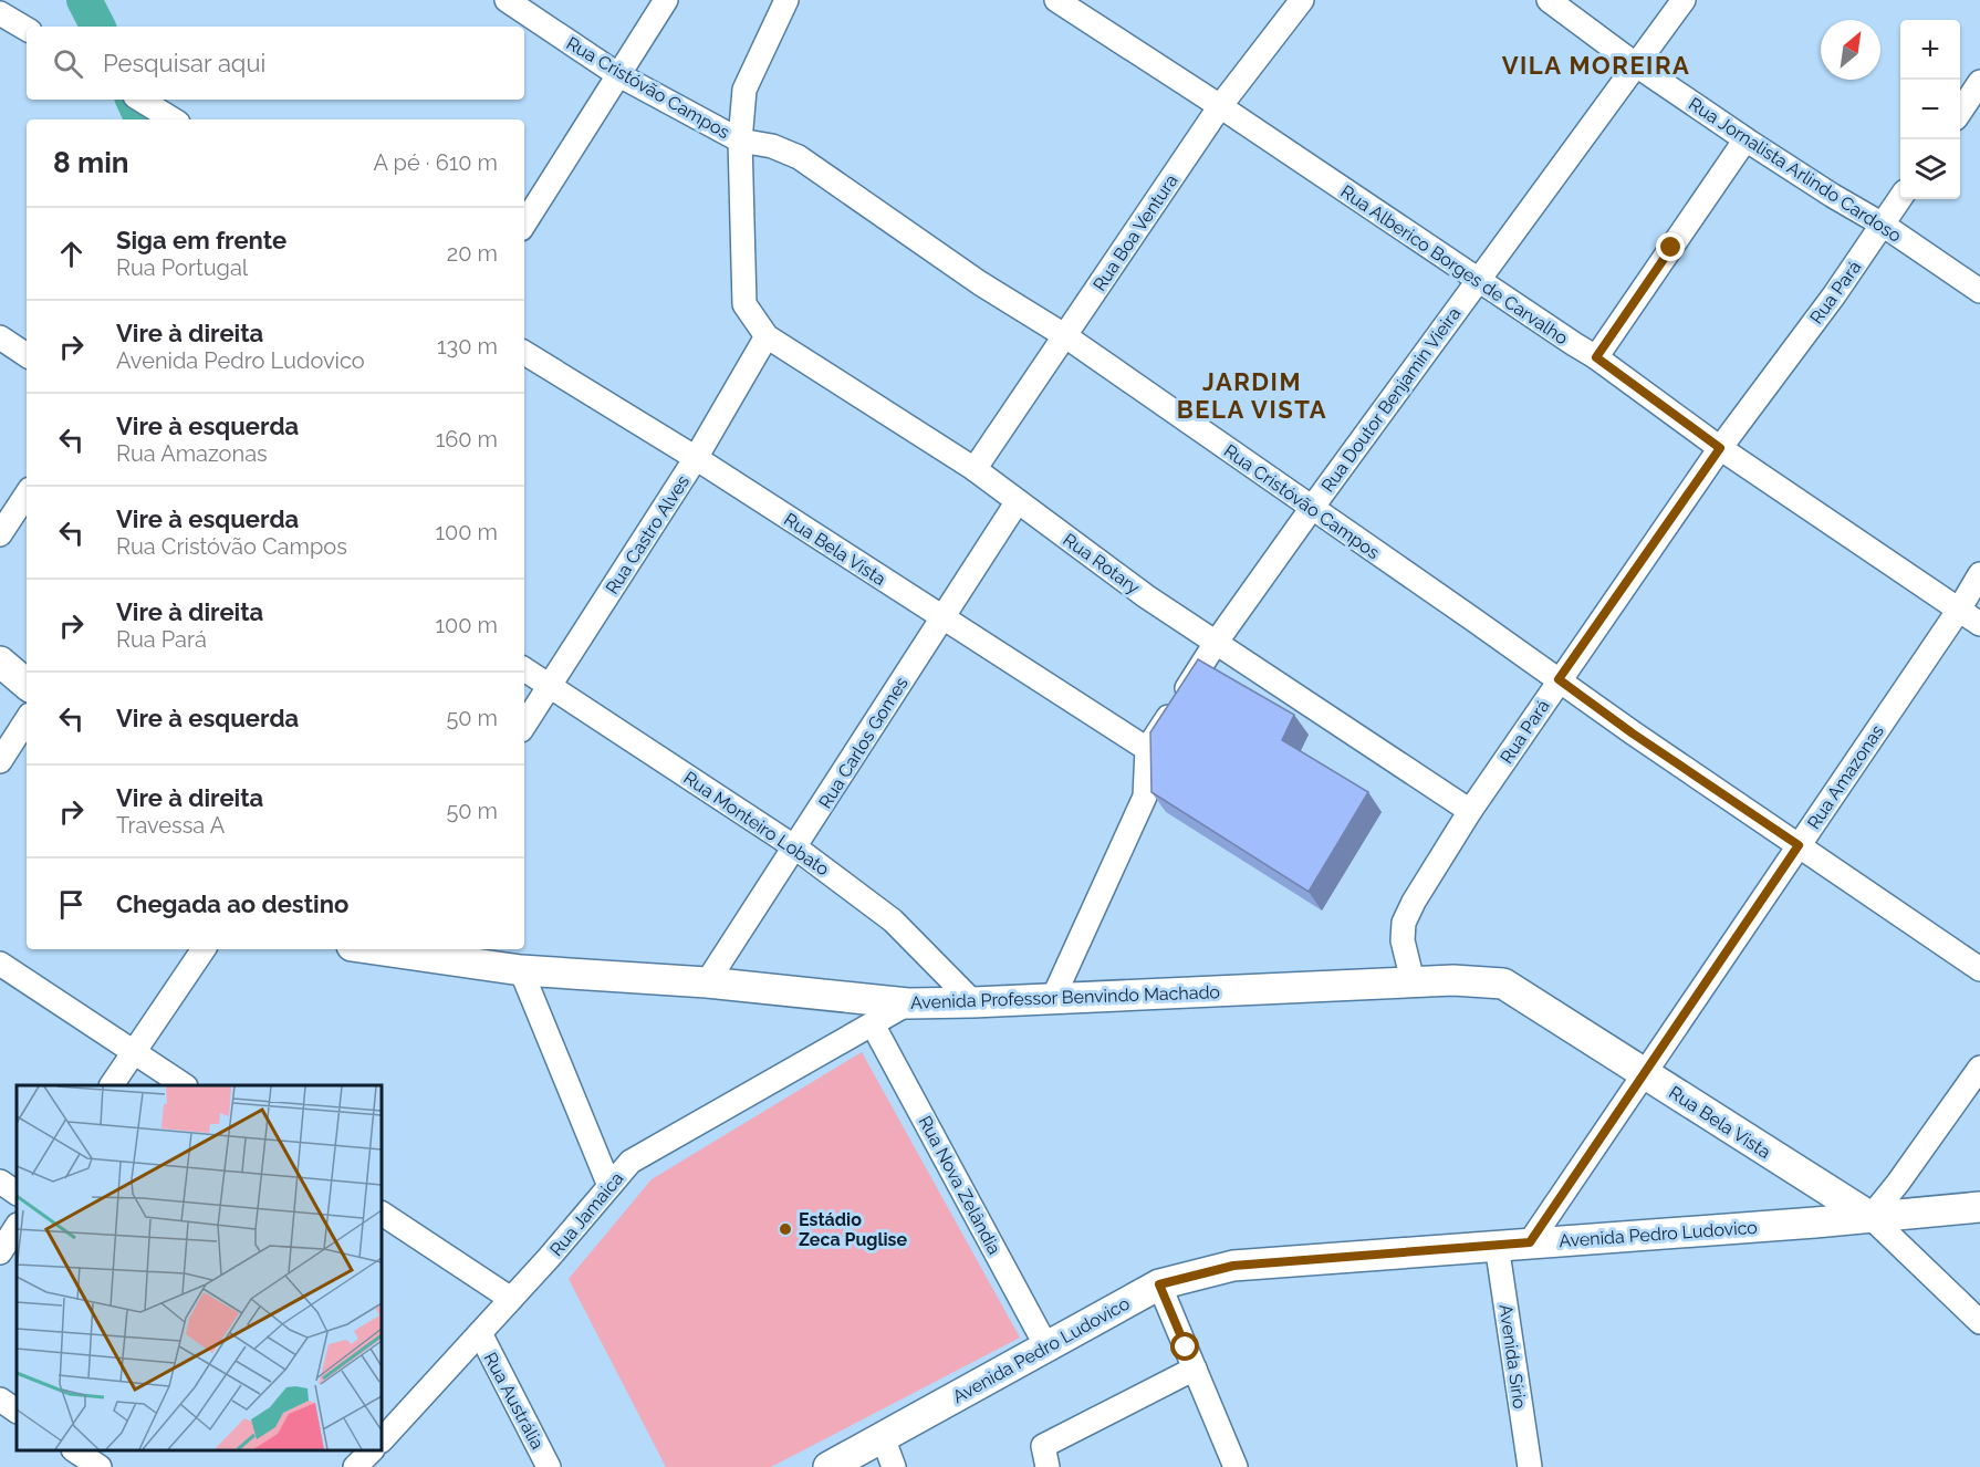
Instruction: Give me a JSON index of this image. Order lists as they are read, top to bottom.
{
  "streets": {
    "main road": ["Rua Bela Vista", "Avenida Professor Benvindo Machado", "Avenida Pedro Ludovico"],
    "street": [
      "Rua Cristóvão Campos",
      "Rua Jornalista Arlindo Cardoso",
      "Rua Boa Ventura",
      "Rua Alberico Borges de Carvalho",
      "Rua Pará",
      "Rua Doutor Benjamin Vieira",
      "Rua Castro Alves",
      "Rua Rotary",
      "Rua Carlos Gomes",
      "Rua Amazonas",
      "Rua Monteiro Lobato",
      "Rua Nova Zelândia",
      "Rua Jamaica",
      "Avenida Sírio",
      "Rua Austrália"
    ]
  },
  "crossings": [
    ["Rua Cristóvão Campos", "Rua Boa Ventura"],
    ["Rua Cristóvão Campos", "Rua Pará"],
    ["Rua Cristóvão Campos", "Rua Doutor Benjamin Vieira"],
    ["Rua Cristóvão Campos", "Rua Rotary"],
    ["Rua Cristóvão Campos", "Rua Amazonas"],
    ["Rua Jornalista Arlindo Cardoso", "Rua Pará"],
    ["Rua Jornalista Arlindo Cardoso", "Rua Doutor Benjamin Vieira"],
    ["Rua Boa Ventura", "Rua Alberico Borges de Carvalho"],
    ["Rua Boa Ventura", "Rua Rotary"],
    ["Rua Alberico Borges de Carvalho", "Rua Pará"],
    ["Rua Alberico Borges de Carvalho", "Rua Doutor Benjamin Vieira"],
    ["Rua Alberico Borges de Carvalho", "Rua Amazonas"],
    ["Rua Pará", "Rua Rotary"],
    ["Rua Pará", "Avenida Professor Benvindo Machado"],
    ["Rua Doutor Benjamin Vieira", "Rua Bela Vista"],
    ["Rua Doutor Benjamin Vieira", "Rua Rotary"],
    ["Rua Castro Alves", "Rua Bela Vista"],
    ["Rua Castro Alves", "Rua Rotary"],
    ["Rua Castro Alves", "Rua Monteiro Lobato"],
    ["Rua Bela Vista", "Rua Carlos Gomes"],
    ["Rua Bela Vista", "Rua Amazonas"],
    ["Rua Bela Vista", "Avenida Professor Benvindo Machado"],
    ["Rua Bela Vista", "Avenida Pedro Ludovico"],
    ["Rua Rotary", "Rua Carlos Gomes"],
    ["Rua Carlos Gomes", "Rua Monteiro Lobato"],
    ["Rua Carlos Gomes", "Avenida Professor Benvindo Machado"],
    ["Rua Amazonas", "Avenida Pedro Ludovico"],
    ["Rua Monteiro Lobato", "Avenida Professor Benvindo Machado"],
    ["Avenida Professor Benvindo Machado", "Rua Jamaica"],
    ["Rua Nova Zelândia", "Rua Jamaica"],
    ["Rua Nova Zelândia", "Avenida Pedro Ludovico"],
    ["Rua Jamaica", "Rua Austrália"],
    ["Avenida Pedro Ludovico", "Avenida Sírio"]
  ],
  "districts": ["VILA MOREIRA", "JARDIM BELA VISTA"],
  "places": ["Estádio Zeca Puglise"],
  "north": "top right",
  "page": {
    "map_buttons": ["+", "−"],
    "search": "Pesquisar aqui",
    "heading": ["8 min", "A pé · 610 m"],
    "list": [
      ["Siga em frente", "Rua Portugal", "20 m"],
      ["Vire à direita", "Avenida Pedro Ludovico", "130 m"],
      ["Vire à esquerda", "Rua Amazonas", "160 m"],
      ["Vire à esquerda", "Rua Cristóvão Campos", "100 m"],
      ["Vire à direita", "Rua Pará", "100 m"],
      ["Vire à esquerda", "50 m"],
      ["Vire à direita", "Travessa A", "50 m"],
      "Chegada ao destino"
    ]
  }
}
